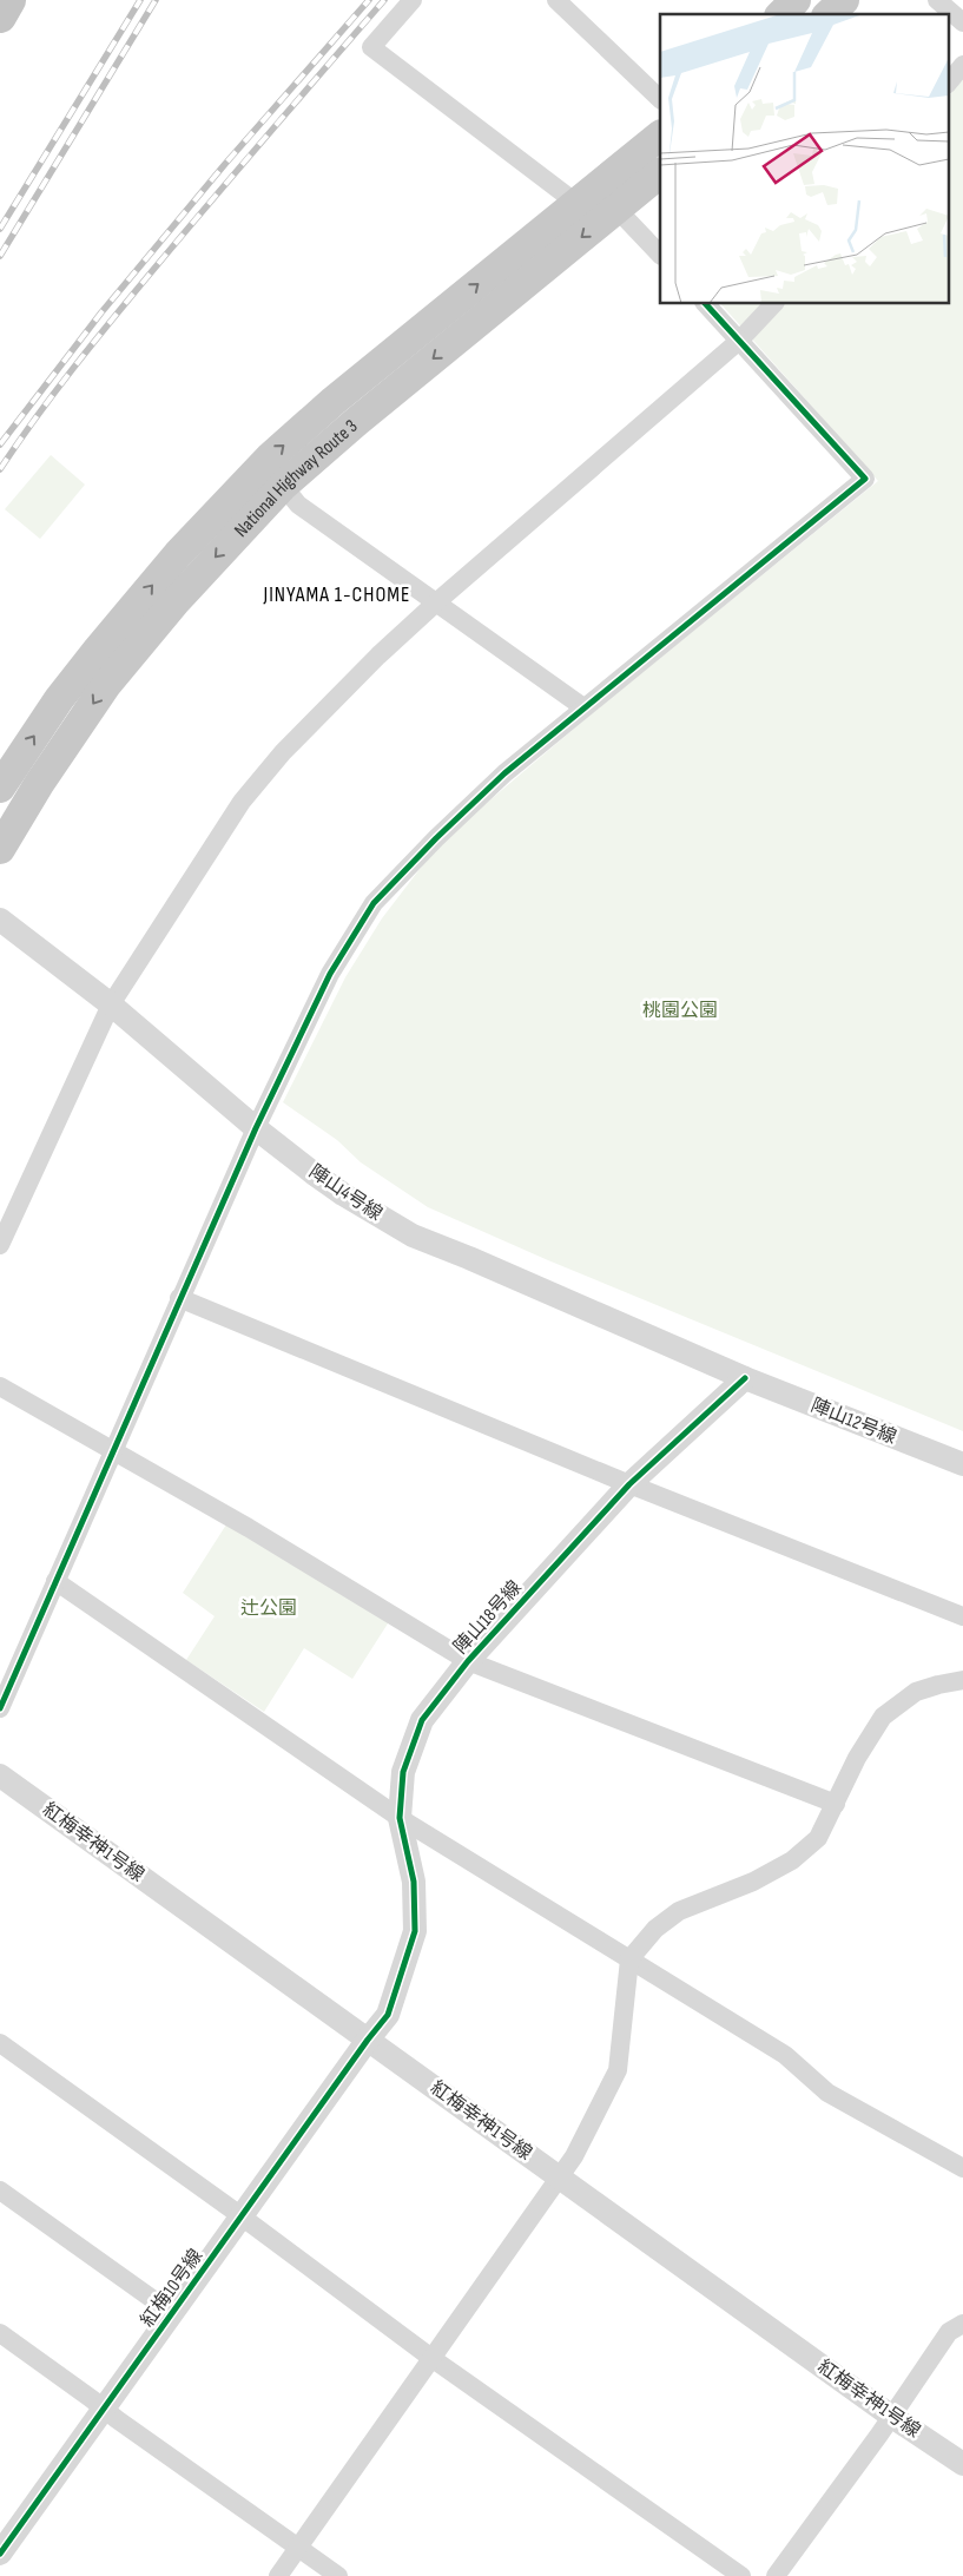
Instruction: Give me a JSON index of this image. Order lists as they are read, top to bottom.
{
  "streets": {
    "highway": ["National Highway Route 3"],
    "street": [
      "陣山4号線",
      "陣山12号線",
      "陣山18号線",
      "紅梅幸神1号線",
      "紅梅10号線"
    ]
  },
  "crossings": [
    ["陣山4号線", "陣山12号線"],
    ["陣山4号線", "陣山18号線"],
    ["陣山12号線", "陣山18号線"],
    ["陣山18号線", "紅梅幸神1号線"],
    ["陣山18号線", "紅梅10号線"],
    ["紅梅幸神1号線", "紅梅10号線"]
  ],
  "districts": ["JINYAMA 1-CHOME"],
  "parks": ["桃園公園", "辻公園"]
}
